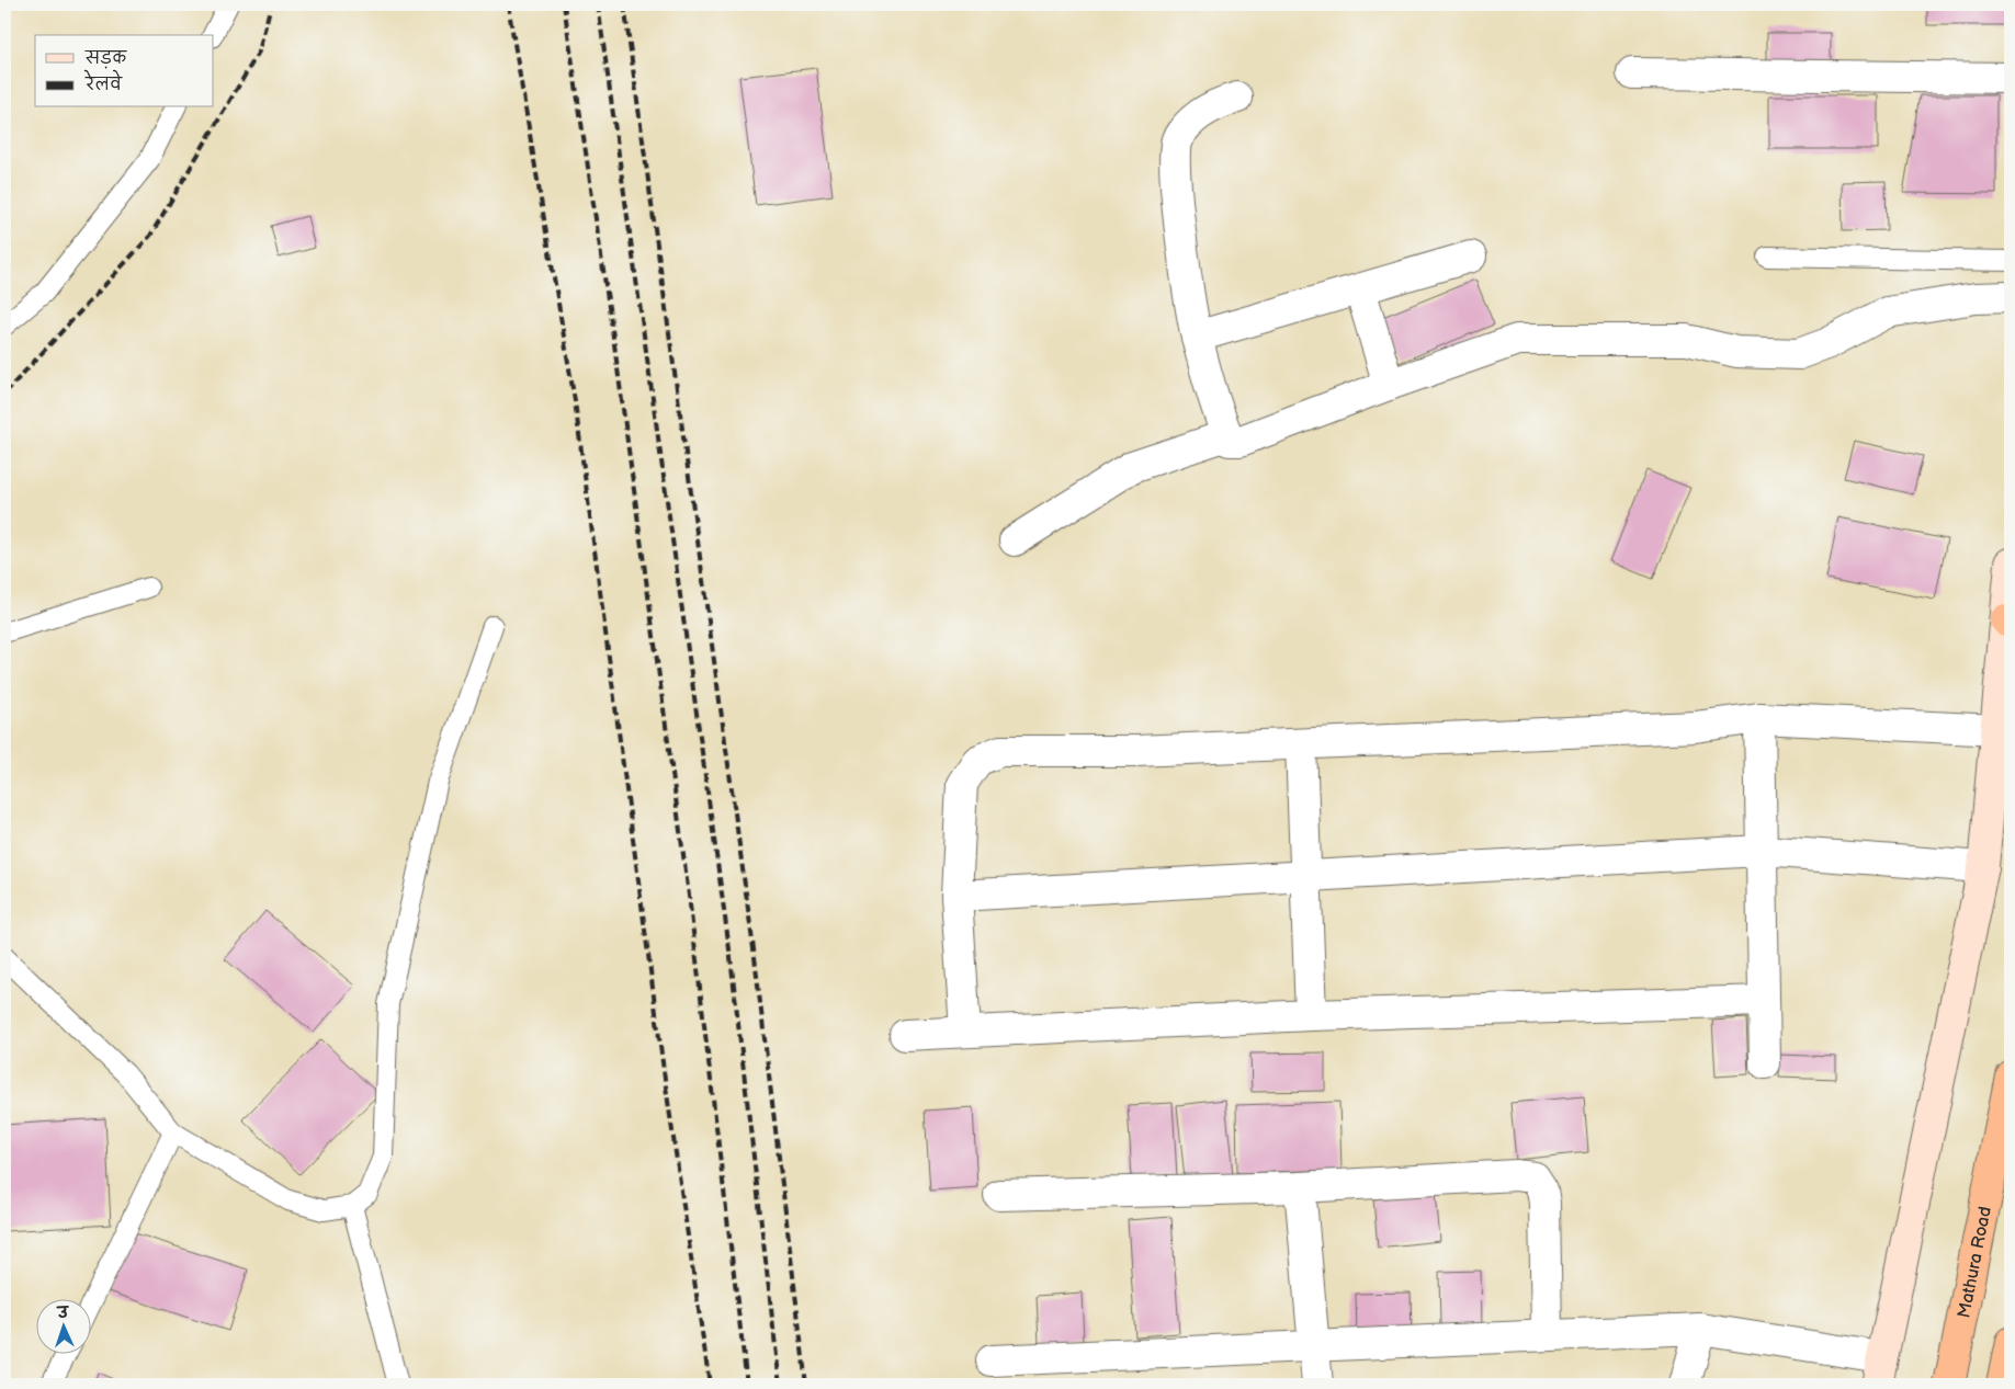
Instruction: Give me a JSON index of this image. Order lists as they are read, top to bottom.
{
  "streets": {
    "highway": ["Mathura Road"]
  },
  "legend": ["सड़क", "रेलवे"],
  "north": "top"
}
